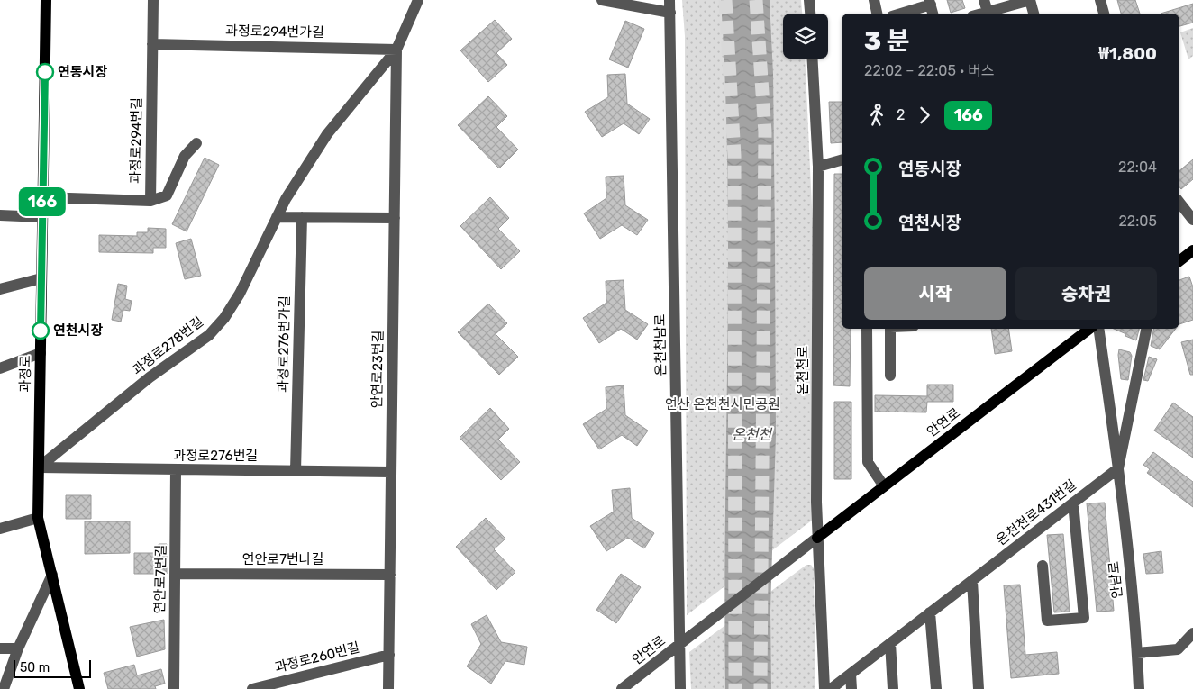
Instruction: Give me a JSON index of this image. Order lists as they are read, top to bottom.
{
  "streets": {
    "main road": ["과정로", "안연로"],
    "street": [
      "과정로294번가길",
      "과정로294번길",
      "과정로276번가길",
      "온천천남로",
      "과정로278번길",
      "안연로23번길",
      "온천천로",
      "과정로276번길",
      "온천천로431번길",
      "연안로7번나길",
      "연안로7번길",
      "안남로",
      "과정로260번길"
    ]
  },
  "crossings": [
    ["과정로294번가길", "과정로294번길"],
    ["과정로294번가길", "과정로278번길"],
    ["과정로294번가길", "안연로23번길"],
    ["과정로294번길", "과정로"],
    ["과정로276번가길", "과정로276번길"],
    ["온천천남로", "안연로"],
    ["과정로278번길", "안연로23번길"],
    ["과정로278번길", "과정로"],
    ["과정로278번길", "과정로276번길"],
    ["안연로23번길", "과정로276번길"],
    ["안연로23번길", "연안로7번나길"],
    ["안연로23번길", "과정로260번길"],
    ["온천천로", "안연로"],
    ["과정로", "과정로276번길"],
    ["과정로276번길", "연안로7번길"],
    ["온천천로431번길", "안남로"],
    ["연안로7번나길", "연안로7번길"]
  ],
  "water": ["온천천"],
  "parks": ["연산 온천천시민공원"],
  "places": ["연동시장", "연천시장"],
  "lines": ["bus line 166"],
  "scale_bar": "50 m",
  "page": {
    "on_map": "166",
    "heading": ["3 분", "22:02 – 22:05 · 버스", "₩1,800"],
    "legs": ["2", "166"],
    "list": [
      {
        "name": "연동시장",
        "value": "22:04"
      },
      {
        "name": "연천시장",
        "value": "22:05"
      }
    ],
    "buttons": ["시작", "승차권"],
    "scale": "50 m"
  }
}
